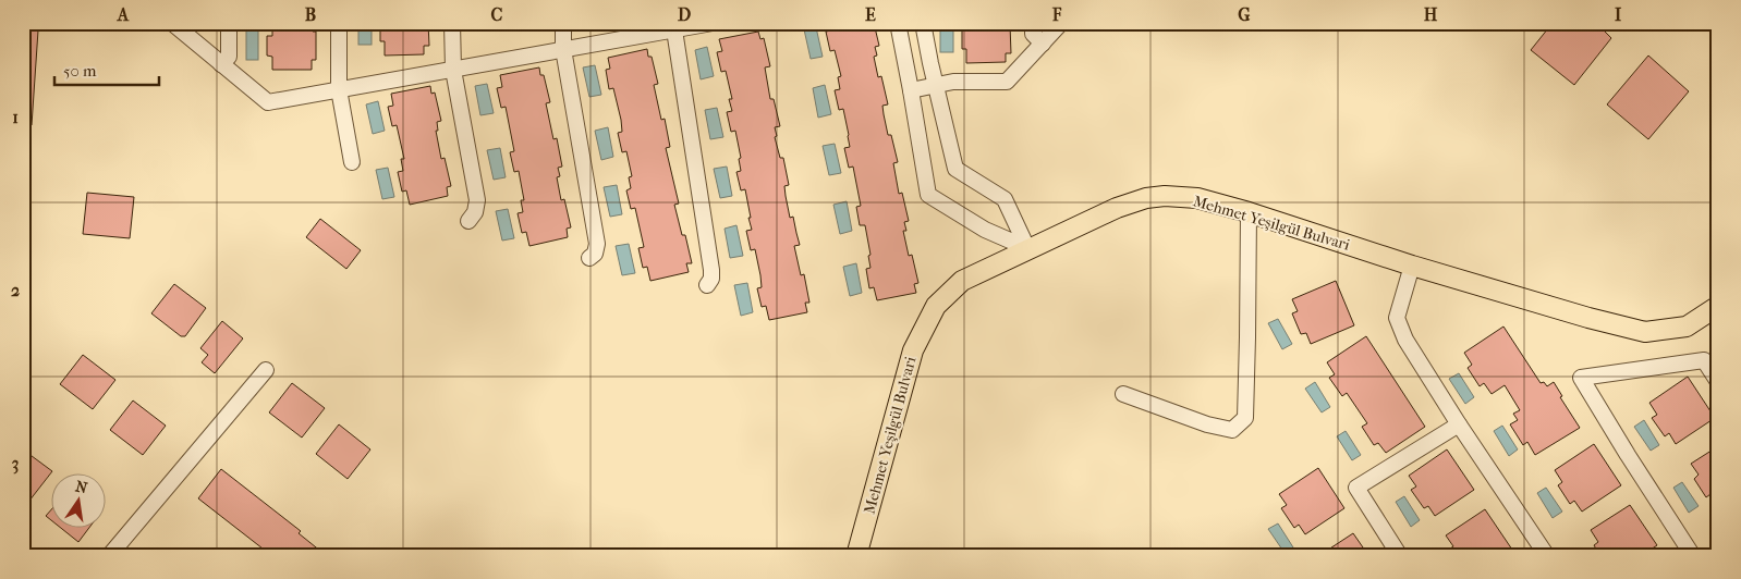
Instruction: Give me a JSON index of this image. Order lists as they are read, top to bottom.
{
  "streets": {
    "main road": ["Mehmet Yeşilgül Bulvari"]
  },
  "scale_bar": "50 m",
  "north": "top",
  "grid": {
    "columns": [
      "A",
      "B",
      "C",
      "D",
      "E",
      "F",
      "G",
      "H",
      "I"
    ],
    "rows": ["1", "2", "3"]
  }
}
